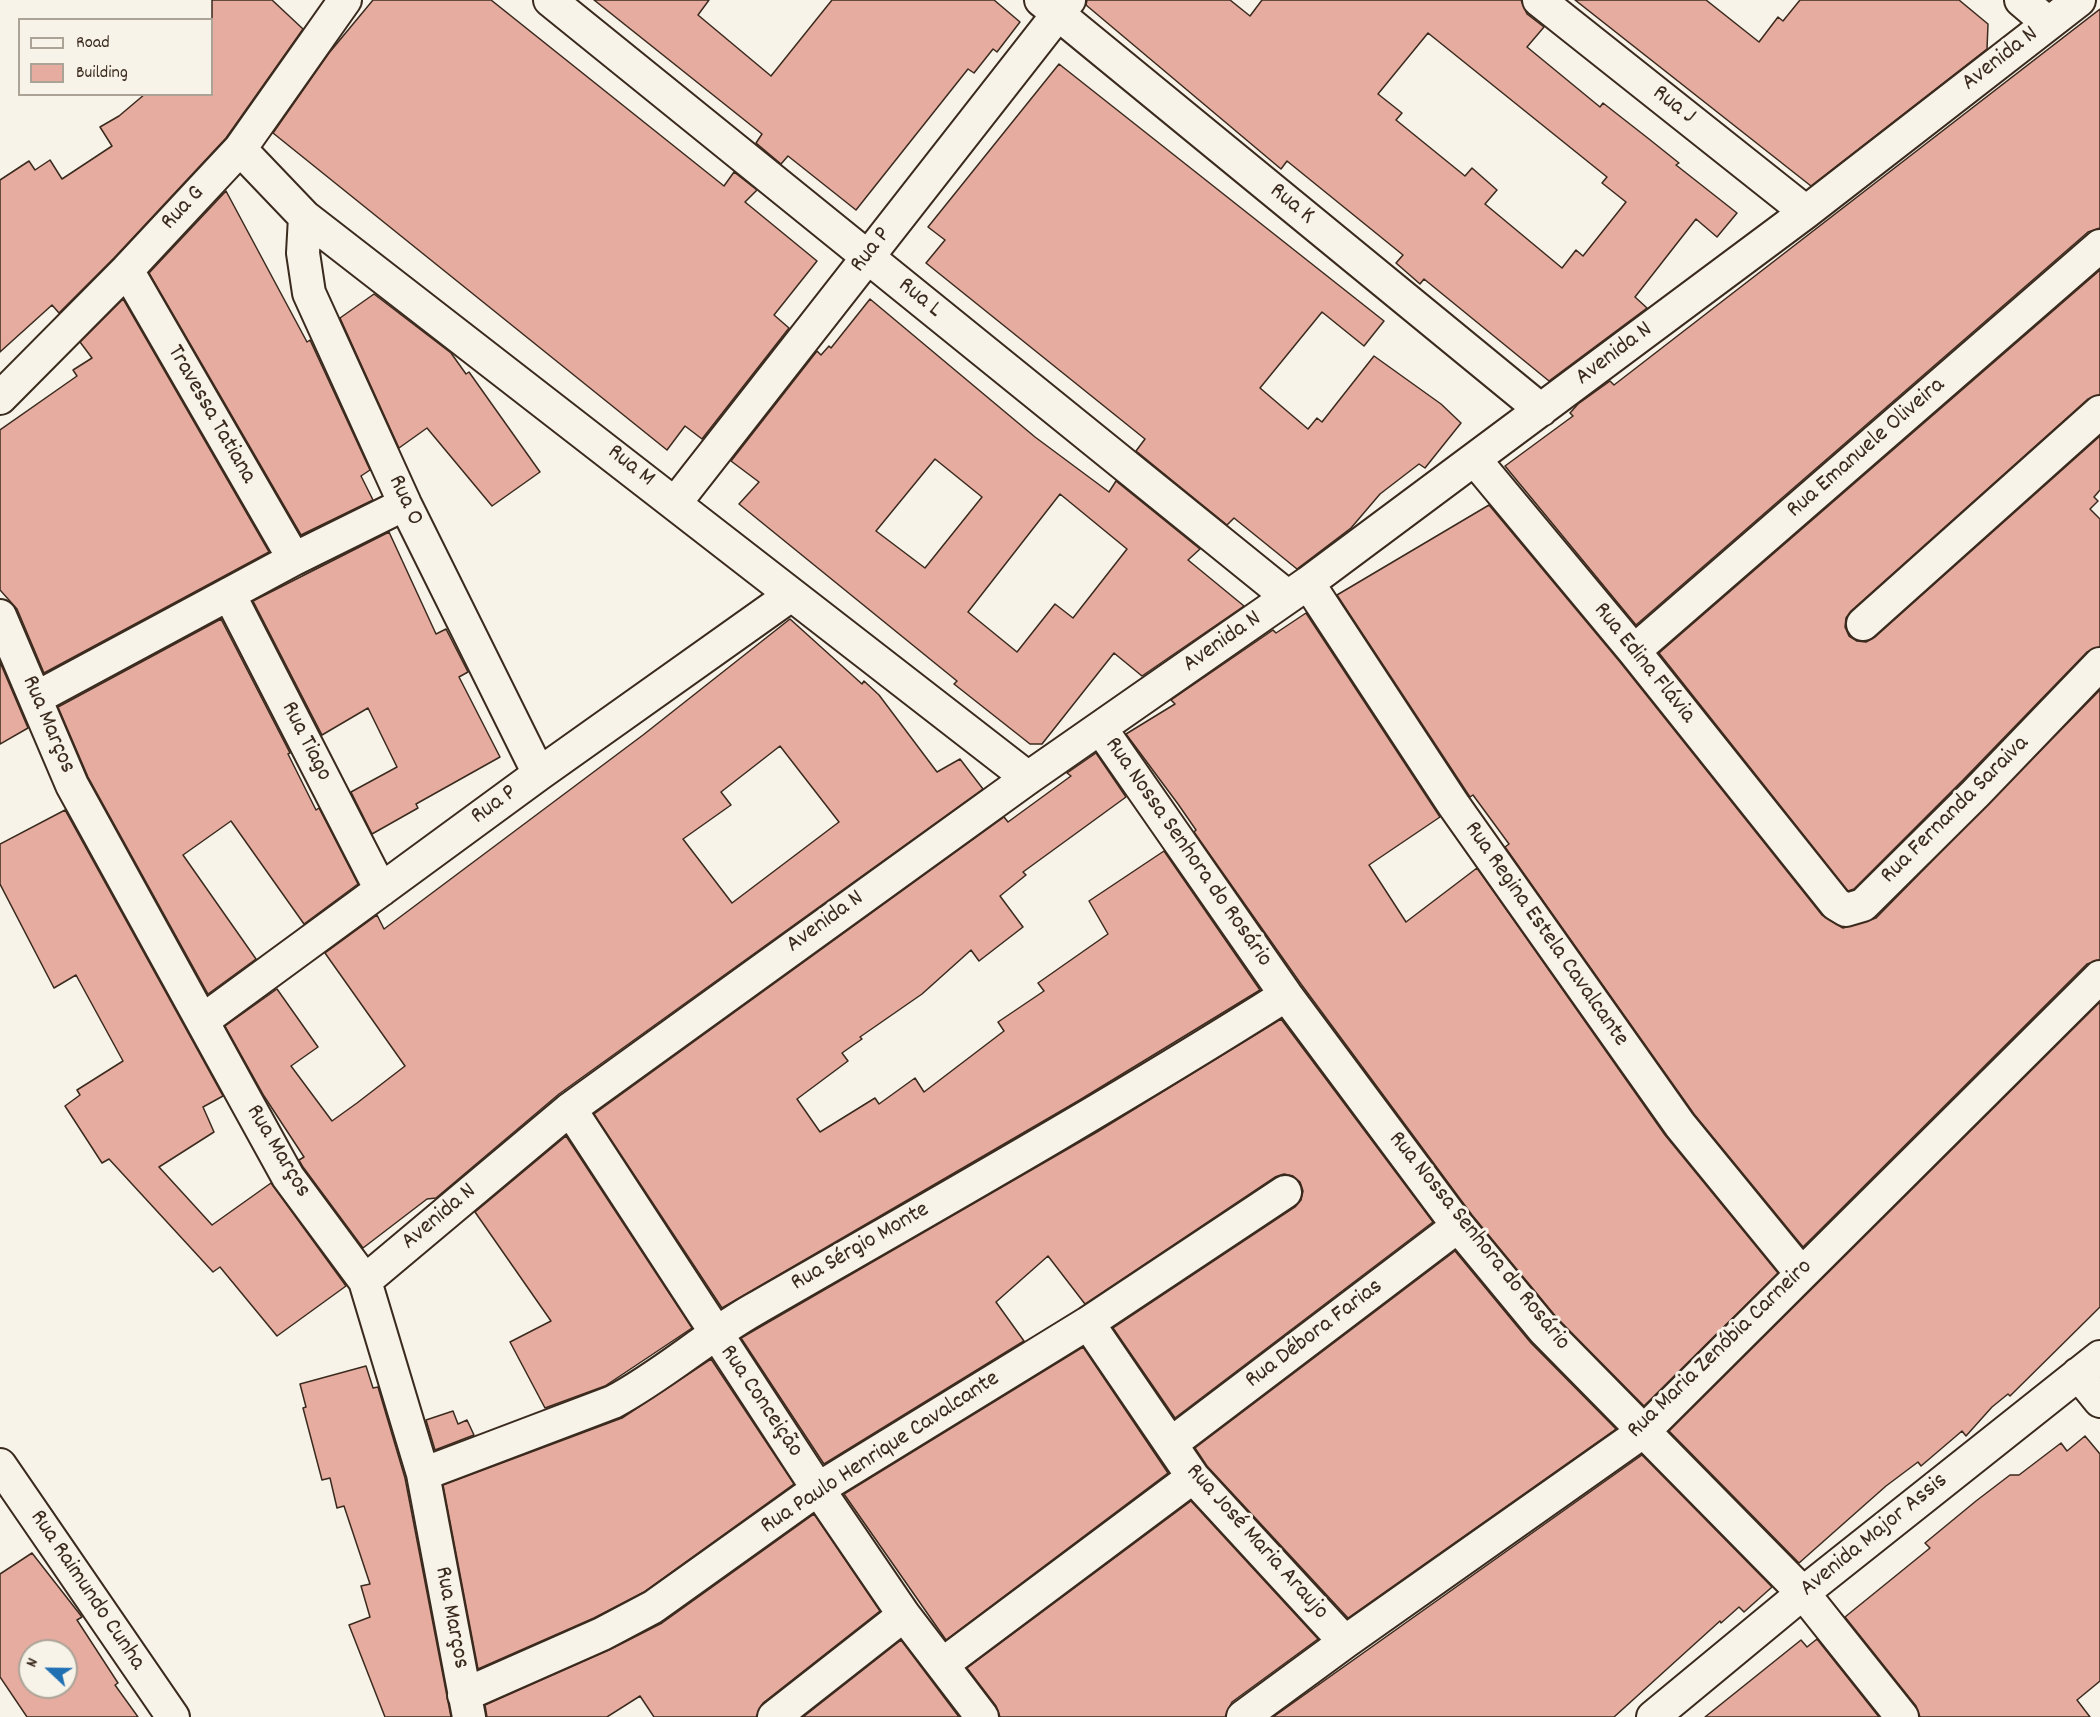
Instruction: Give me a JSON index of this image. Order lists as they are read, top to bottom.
{
  "streets": {
    "street": [
      "Avenida N",
      "Rua J",
      "Rua K",
      "Rua G",
      "Rua P",
      "Rua L",
      "Travessa Tatiana",
      "Rua Emanuele Oliveira",
      "Rua M",
      "Rua O",
      "Rua Edina Flávia",
      "Rua Marços",
      "Rua Tiago",
      "Rua Fernanda Saraiva",
      "Rua Nossa Senhora do Rosário",
      "Rua Regina Estela Cavalcante",
      "Rua Sérgio Monte",
      "Rua Débora Farias",
      "Rua Maria Zenóbia Carneiro",
      "Rua Conceição",
      "Rua Paulo Henrique Cavalcante",
      "Avenida Major Assis",
      "Rua José Maria Araujo",
      "Rua Raimundo Cunha"
    ]
  },
  "crossings": [
    ["Avenida N", "Rua J"],
    ["Avenida N", "Rua K"],
    ["Avenida N", "Rua L"],
    ["Avenida N", "Rua M"],
    ["Avenida N", "Rua Edina Flávia"],
    ["Avenida N", "Rua Marços"],
    ["Avenida N", "Rua Nossa Senhora do Rosário"],
    ["Avenida N", "Rua Regina Estela Cavalcante"],
    ["Avenida N", "Rua Conceição"],
    ["Rua K", "Rua P"],
    ["Rua G", "Travessa Tatiana"],
    ["Rua G", "Rua M"],
    ["Rua P", "Rua L"],
    ["Rua P", "Rua M"],
    ["Rua P", "Rua O"],
    ["Rua P", "Rua Marços"],
    ["Rua P", "Rua Tiago"],
    ["Rua L", "Rua Regina Estela Cavalcante"],
    ["Rua Emanuele Oliveira", "Rua Edina Flávia"],
    ["Rua M", "Rua O"],
    ["Rua Edina Flávia", "Rua Fernanda Saraiva"],
    ["Rua Marços", "Rua Sérgio Monte"],
    ["Rua Marços", "Rua Paulo Henrique Cavalcante"],
    ["Rua Nossa Senhora do Rosário", "Rua Sérgio Monte"],
    ["Rua Nossa Senhora do Rosário", "Rua Débora Farias"],
    ["Rua Nossa Senhora do Rosário", "Rua Maria Zenóbia Carneiro"],
    ["Rua Nossa Senhora do Rosário", "Avenida Major Assis"],
    ["Rua Regina Estela Cavalcante", "Rua Maria Zenóbia Carneiro"],
    ["Rua Sérgio Monte", "Rua Conceição"],
    ["Rua Débora Farias", "Rua José Maria Araujo"],
    ["Rua Maria Zenóbia Carneiro", "Rua José Maria Araujo"],
    ["Rua Conceição", "Rua Paulo Henrique Cavalcante"],
    ["Rua Paulo Henrique Cavalcante", "Rua José Maria Araujo"]
  ],
  "legend": ["Road", "Building"],
  "north": "left"
}
